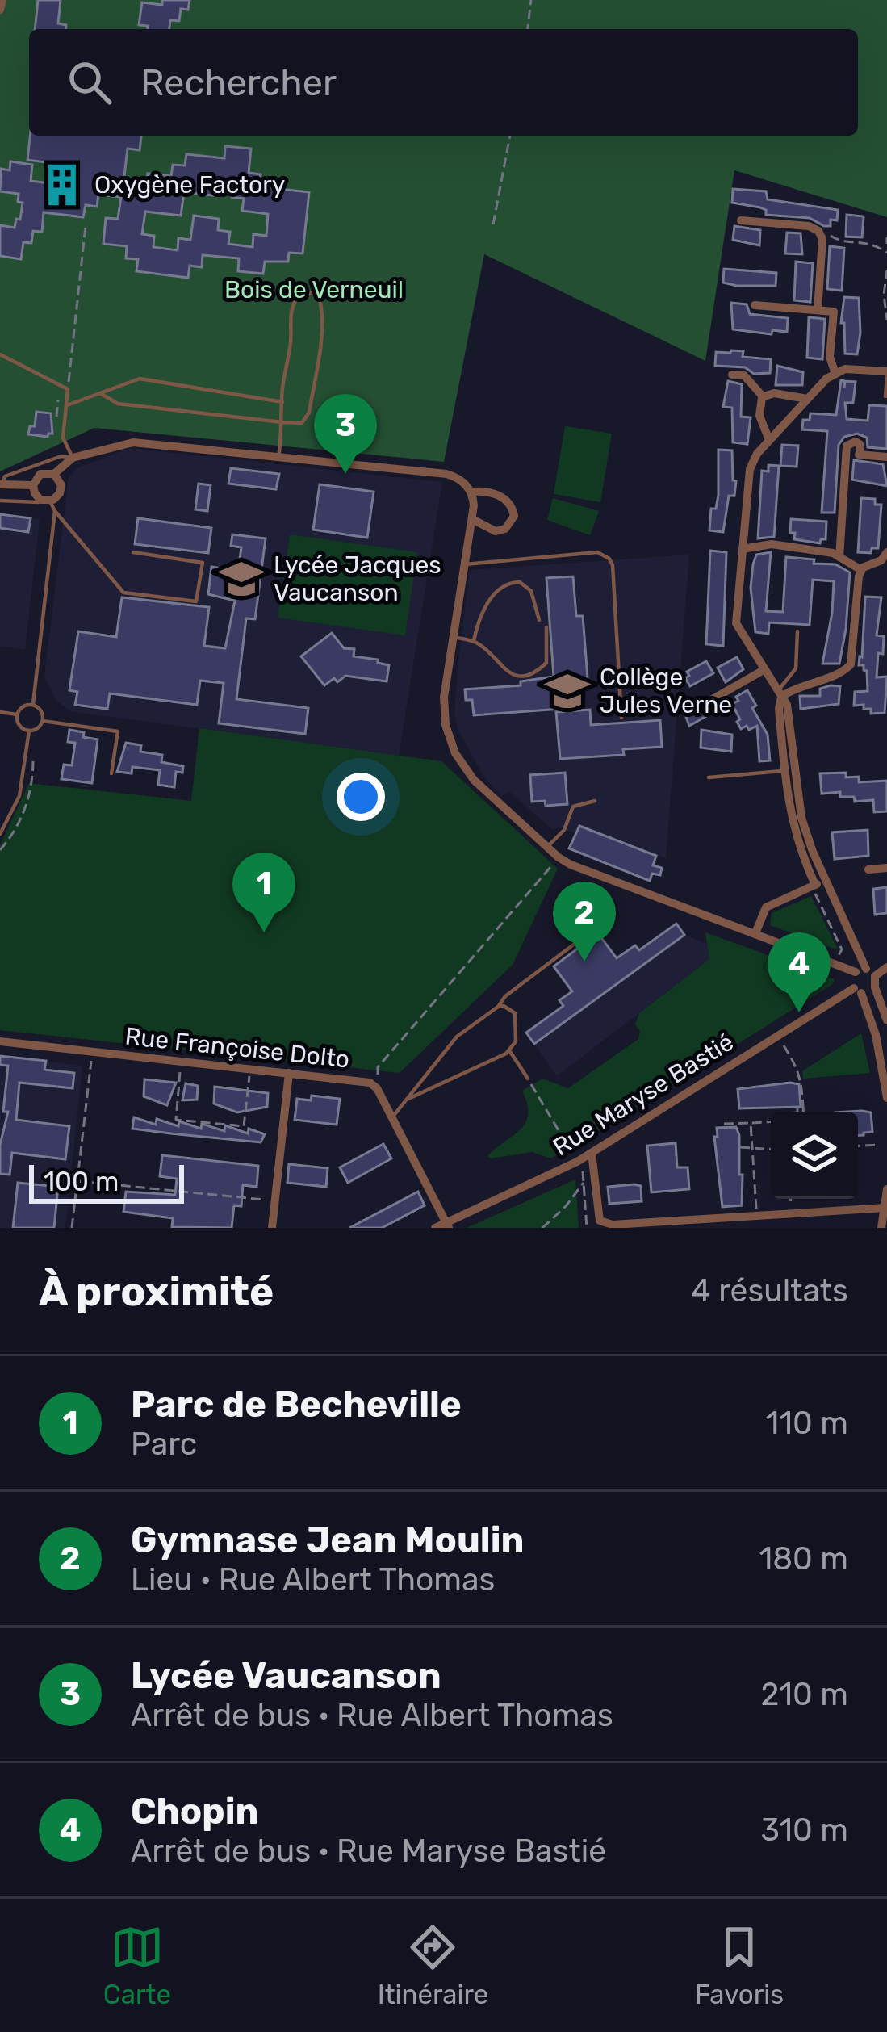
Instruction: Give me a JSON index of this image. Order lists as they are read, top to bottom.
{
  "streets": {
    "street": ["Rue Françoise Dolto", "Rue Maryse Bastié"]
  },
  "crossings": [
    ["Rue Françoise Dolto", "Rue Maryse Bastié"]
  ],
  "parks": ["Bois de Verneuil"],
  "places": {
    "building": ["Oxygène Factory"],
    "school or university": ["Lycée Jacques Vaucanson", "Collège Jules Verne"]
  },
  "scale_bar": "100 m",
  "page": {
    "search": "Rechercher",
    "pins": [
      "3",
      "1",
      "2",
      "4"
    ],
    "scale": "100 m",
    "heading": ["À proximité", "4 résultats"],
    "list": [
      {
        "mark": "1",
        "name": "Parc de Becheville",
        "note": "Parc",
        "value": "110 m"
      },
      {
        "mark": "2",
        "name": "Gymnase Jean Moulin",
        "note": "Lieu · Rue Albert Thomas",
        "value": "180 m"
      },
      {
        "mark": "3",
        "name": "Lycée Vaucanson",
        "note": "Arrêt de bus · Rue Albert Thomas",
        "value": "210 m"
      },
      {
        "mark": "4",
        "name": "Chopin",
        "note": "Arrêt de bus · Rue Maryse Bastié",
        "value": "310 m"
      }
    ],
    "nav": ["Carte", "Itinéraire", "Favoris"]
  }
}
